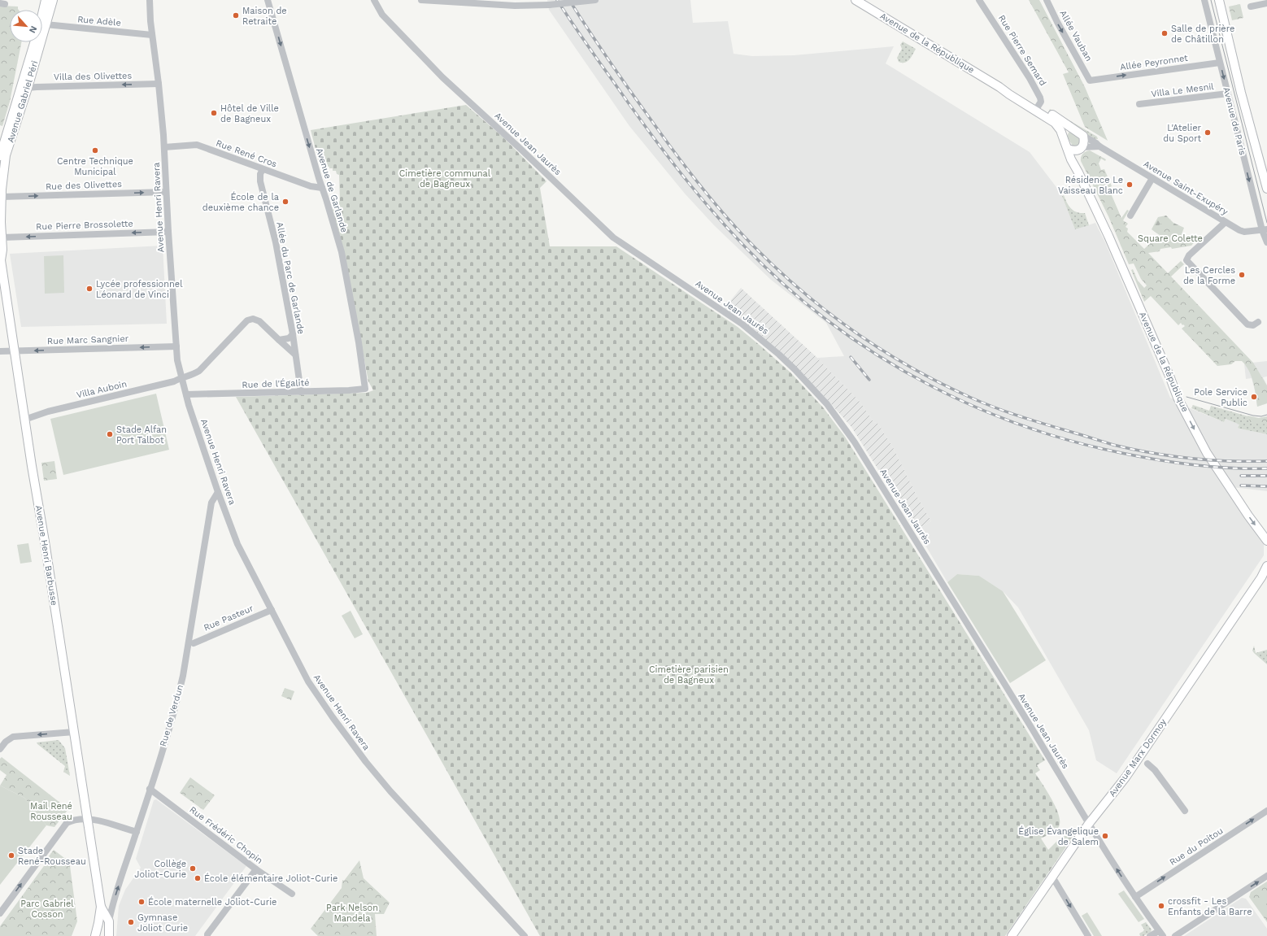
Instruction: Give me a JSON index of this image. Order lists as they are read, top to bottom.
{
  "streets": {
    "main road": [
      "Avenue de la République",
      "Avenue Gabriel Péri",
      "Avenue de Paris",
      "Avenue Henri Barbusse",
      "Rue de Verdun",
      "Avenue Marx Dormoy"
    ],
    "street": [
      "Rue Adèle",
      "Allée Vauban",
      "Rue Pierre Semard",
      "Allée Peyronnet",
      "Villa des Olivettes",
      "Villa Le Mesnil",
      "Avenue Jean Jaurès",
      "Rue René Cros",
      "Rue des Olivettes",
      "Avenue Saint-Exupéry",
      "Avenue de Garlande",
      "Avenue Henri Ravera",
      "Rue Pierre Brossolette",
      "Allée du Parc de Garlande",
      "Rue Marc Sangnier",
      "Rue de l'Égalité",
      "Villa Auboin",
      "Rue Pasteur",
      "Rue Frédéric Chopin",
      "Rue du Poitou"
    ]
  },
  "crossings": [
    ["Rue Adèle", "Avenue Gabriel Péri"],
    ["Rue Adèle", "Avenue Henri Ravera"],
    ["Allée Vauban", "Allée Peyronnet"],
    ["Avenue de la République", "Rue Pierre Semard"],
    ["Avenue de la République", "Avenue Saint-Exupéry"],
    ["Allée Peyronnet", "Avenue de Paris"],
    ["Villa des Olivettes", "Avenue Gabriel Péri"],
    ["Villa des Olivettes", "Avenue Henri Ravera"],
    ["Villa Le Mesnil", "Avenue de Paris"],
    ["Avenue Gabriel Péri", "Rue des Olivettes"],
    ["Avenue Gabriel Péri", "Avenue Henri Barbusse"],
    ["Avenue de Paris", "Avenue Saint-Exupéry"],
    ["Avenue Jean Jaurès", "Avenue Marx Dormoy"],
    ["Avenue Jean Jaurès", "Rue du Poitou"],
    ["Rue René Cros", "Avenue de Garlande"],
    ["Rue René Cros", "Avenue Henri Ravera"],
    ["Rue René Cros", "Allée du Parc de Garlande"],
    ["Rue des Olivettes", "Avenue Henri Ravera"],
    ["Rue des Olivettes", "Avenue Henri Barbusse"],
    ["Avenue de Garlande", "Rue de l'Égalité"],
    ["Avenue Henri Ravera", "Rue Pierre Brossolette"],
    ["Avenue Henri Ravera", "Rue Marc Sangnier"],
    ["Avenue Henri Ravera", "Rue de l'Égalité"],
    ["Avenue Henri Ravera", "Villa Auboin"],
    ["Avenue Henri Ravera", "Rue Pasteur"],
    ["Avenue Henri Ravera", "Rue de Verdun"],
    ["Rue Pierre Brossolette", "Avenue Henri Barbusse"],
    ["Allée du Parc de Garlande", "Rue de l'Égalité"],
    ["Allée du Parc de Garlande", "Villa Auboin"],
    ["Rue Marc Sangnier", "Avenue Henri Barbusse"],
    ["Villa Auboin", "Avenue Henri Barbusse"],
    ["Avenue Henri Barbusse", "Rue de Verdun"],
    ["Rue de Verdun", "Rue Frédéric Chopin"]
  ],
  "one_way": [
    "Allée Vauban",
    "Avenue de la République",
    "Allée Peyronnet",
    "Villa des Olivettes",
    "Avenue de Paris",
    "Rue des Olivettes",
    "Avenue de Garlande",
    "Rue Pierre Brossolette",
    "Rue Marc Sangnier"
  ],
  "parks": [
    "Cimetière communal de Bagneux",
    "Square Colette",
    "Cimetière parisien de Bagneux",
    "Mail René Rousseau",
    "Parc Gabriel Cosson",
    "Park Nelson Mandela"
  ],
  "places": [
    "Maison de Retraite",
    "Salle de prière de Châtillon",
    "Hôtel de Ville de Bagneux",
    "L'Atelier du Sport",
    "Centre Technique Municipal",
    "Résidence Le Vaisseau Blanc",
    "École de la deuxième chance",
    "Les Cercles de la Forme",
    "Lycée professionnel Léonard de Vinci",
    "Pole Service Public",
    "Stade Alfan Port Talbot",
    "Église Évangelique de Salem",
    "Stade René-Rousseau",
    "Collège Joliot-Curie",
    "École élémentaire Joliot-Curie",
    "École maternelle Joliot-Curie",
    "crossfit - Les Enfants de la Barre",
    "Gymnase Joliot Curie"
  ],
  "north": "bottom right"
}
